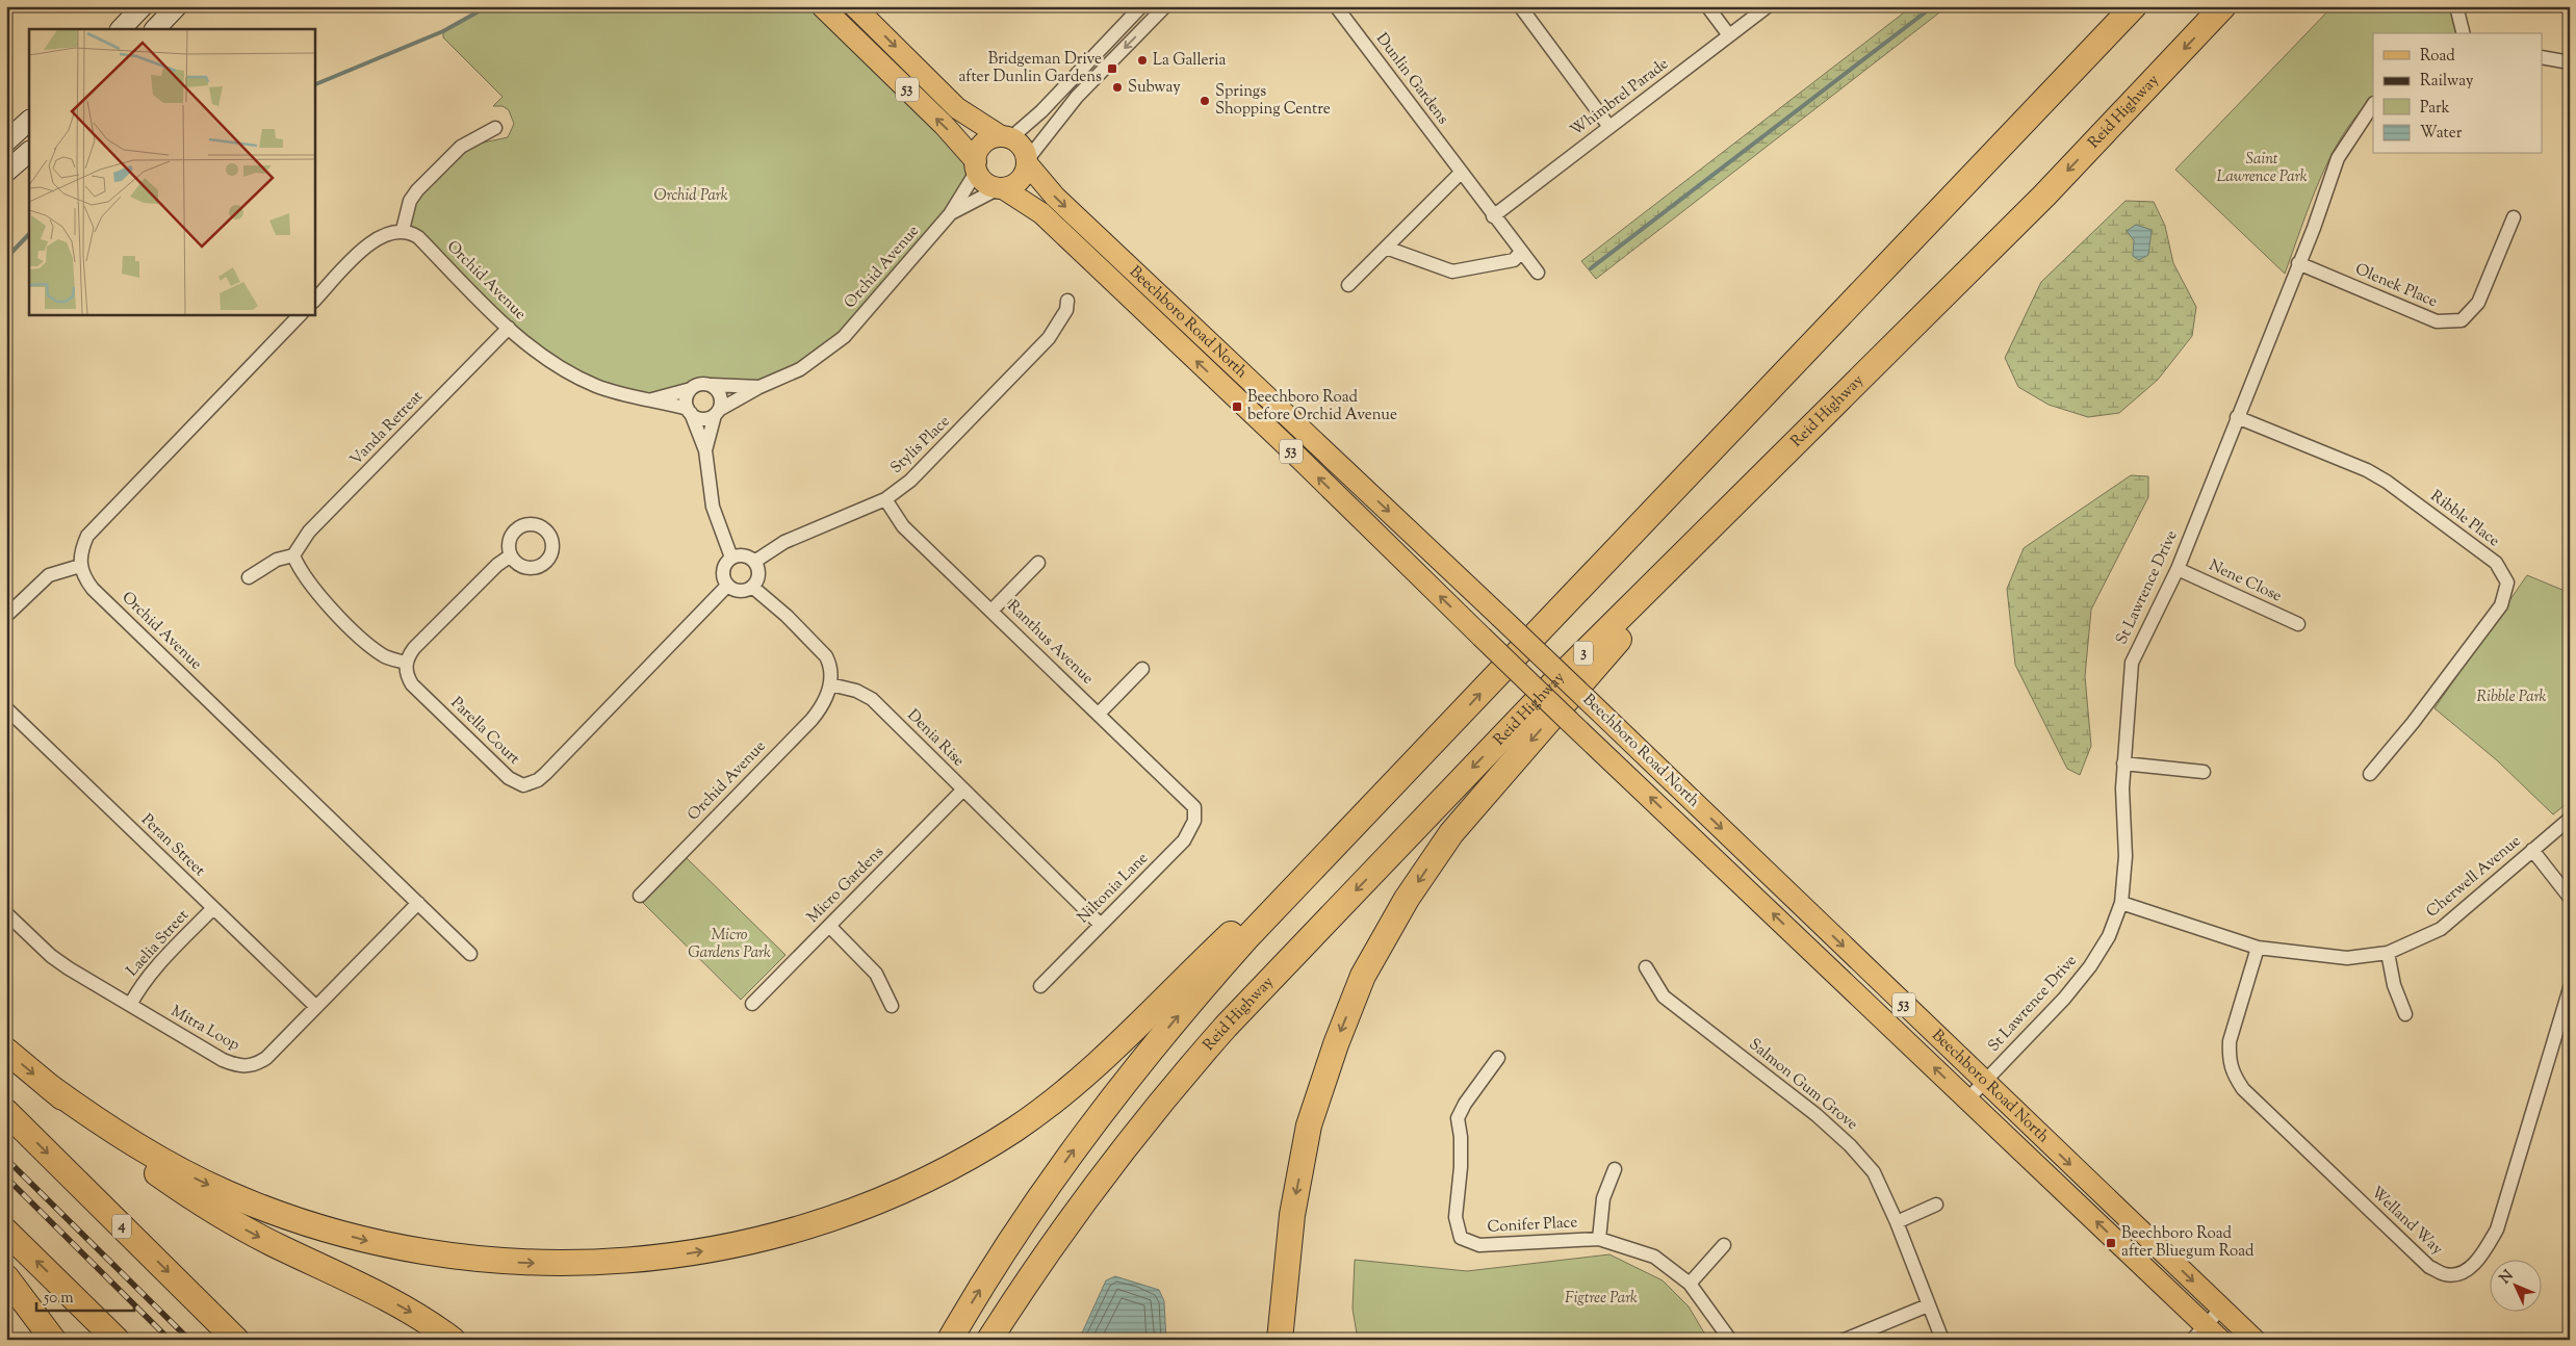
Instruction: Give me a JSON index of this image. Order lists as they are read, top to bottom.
{
  "streets": {
    "highway": ["Reid Highway", "3", "4"],
    "main road": ["53", "Beechboro Road North"],
    "street": [
      "Dunlin Gardens",
      "Whimbrel Parade",
      "Orchid Avenue",
      "Olenek Place",
      "Vanda Retreat",
      "Stylis Place",
      "Ribble Place",
      "Nene Close",
      "St Lawrence Drive",
      "Ranthus Avenue",
      "Parella Court",
      "Denia Rise",
      "Peran Street",
      "Cherwell Avenue",
      "Micro Gardens",
      "Niltonia Lane",
      "Laelia Street",
      "Mitra Loop",
      "Salmon Gum Grove",
      "Welland Way",
      "Conifer Place"
    ]
  },
  "crossings": [
    ["Dunlin Gardens", "Whimbrel Parade"],
    ["53", "Orchid Avenue"],
    ["53", "Beechboro Road North"],
    ["Orchid Avenue", "Beechboro Road North"],
    ["Orchid Avenue", "Vanda Retreat"],
    ["Orchid Avenue", "Denia Rise"],
    ["Orchid Avenue", "Mitra Loop"],
    ["Olenek Place", "St Lawrence Drive"],
    ["Beechboro Road North", "St Lawrence Drive"],
    ["Stylis Place", "Ranthus Avenue"],
    ["Stylis Place", "Parella Court"],
    ["Ribble Place", "St Lawrence Drive"],
    ["Nene Close", "St Lawrence Drive"],
    ["St Lawrence Drive", "Cherwell Avenue"],
    ["Ranthus Avenue", "Niltonia Lane"],
    ["Denia Rise", "Micro Gardens"],
    ["Denia Rise", "Niltonia Lane"],
    ["Peran Street", "Laelia Street"],
    ["Peran Street", "Mitra Loop"],
    ["Cherwell Avenue", "Welland Way"],
    ["Laelia Street", "Mitra Loop"]
  ],
  "parks": [
    "Saint Lawrence Park",
    "Orchid Park",
    "Ribble Park",
    "Micro Gardens Park",
    "Figtree Park"
  ],
  "places": {
    "other": ["La Galleria", "Subway", "Springs Shopping Centre"],
    "transit": ["Bridgeman Drive after Dunlin Gardens", "Beechboro Road before Orchid Avenue", "Beechboro Road after Bluegum Road"]
  },
  "legend": [
    "Road",
    "Railway",
    "Park",
    "Water"
  ],
  "scale_bar": "50 m",
  "north": "top left"
}
